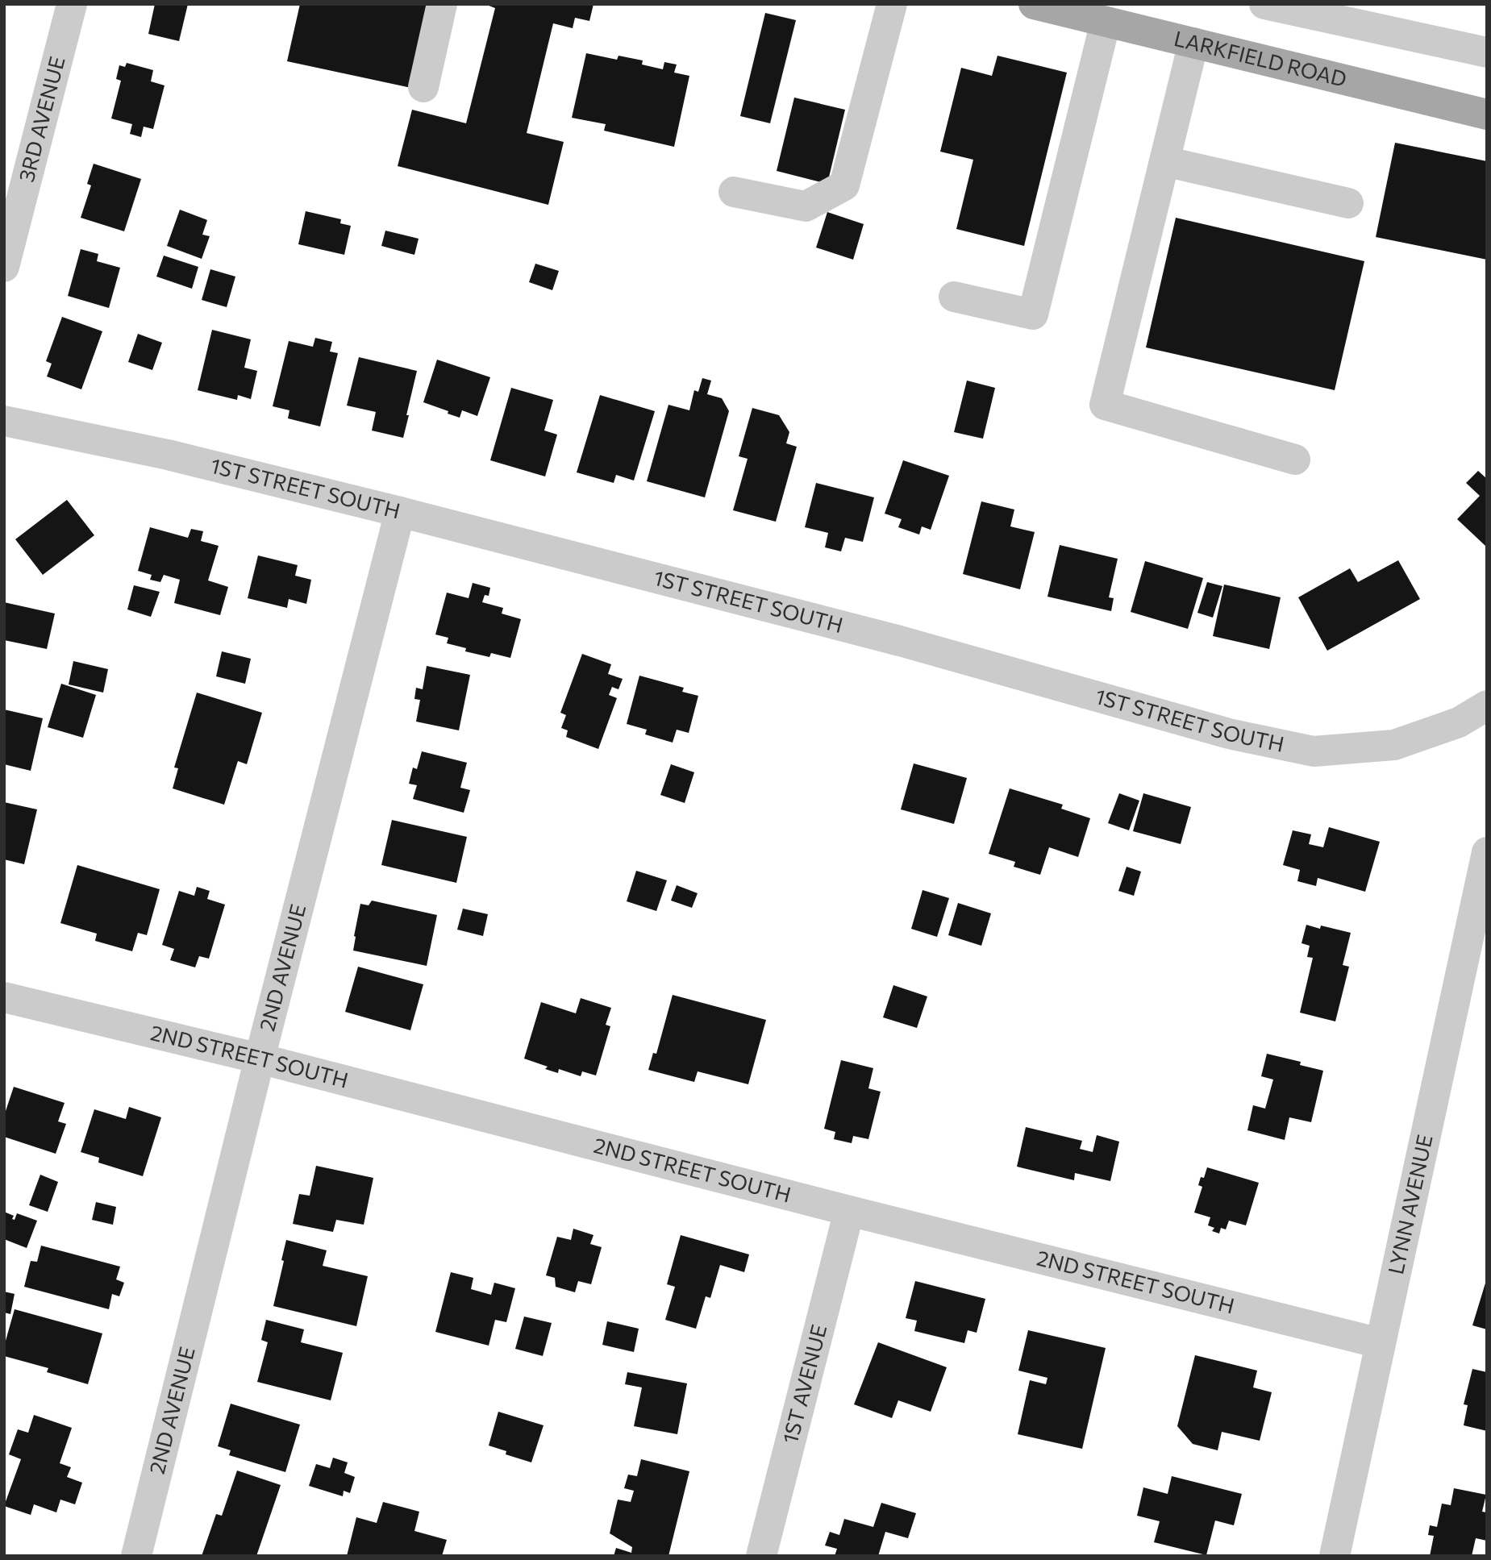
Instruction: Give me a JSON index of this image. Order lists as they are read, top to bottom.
{
  "streets": {
    "main road": ["LARKFIELD ROAD"],
    "street": [
      "3RD AVENUE",
      "1ST STREET SOUTH",
      "2ND AVENUE",
      "2ND STREET SOUTH",
      "LYNN AVENUE",
      "1ST AVENUE"
    ]
  },
  "crossings": [
    ["1ST STREET SOUTH", "2ND AVENUE"],
    ["2ND AVENUE", "2ND STREET SOUTH"],
    ["2ND STREET SOUTH", "LYNN AVENUE"],
    ["2ND STREET SOUTH", "1ST AVENUE"]
  ]
}
